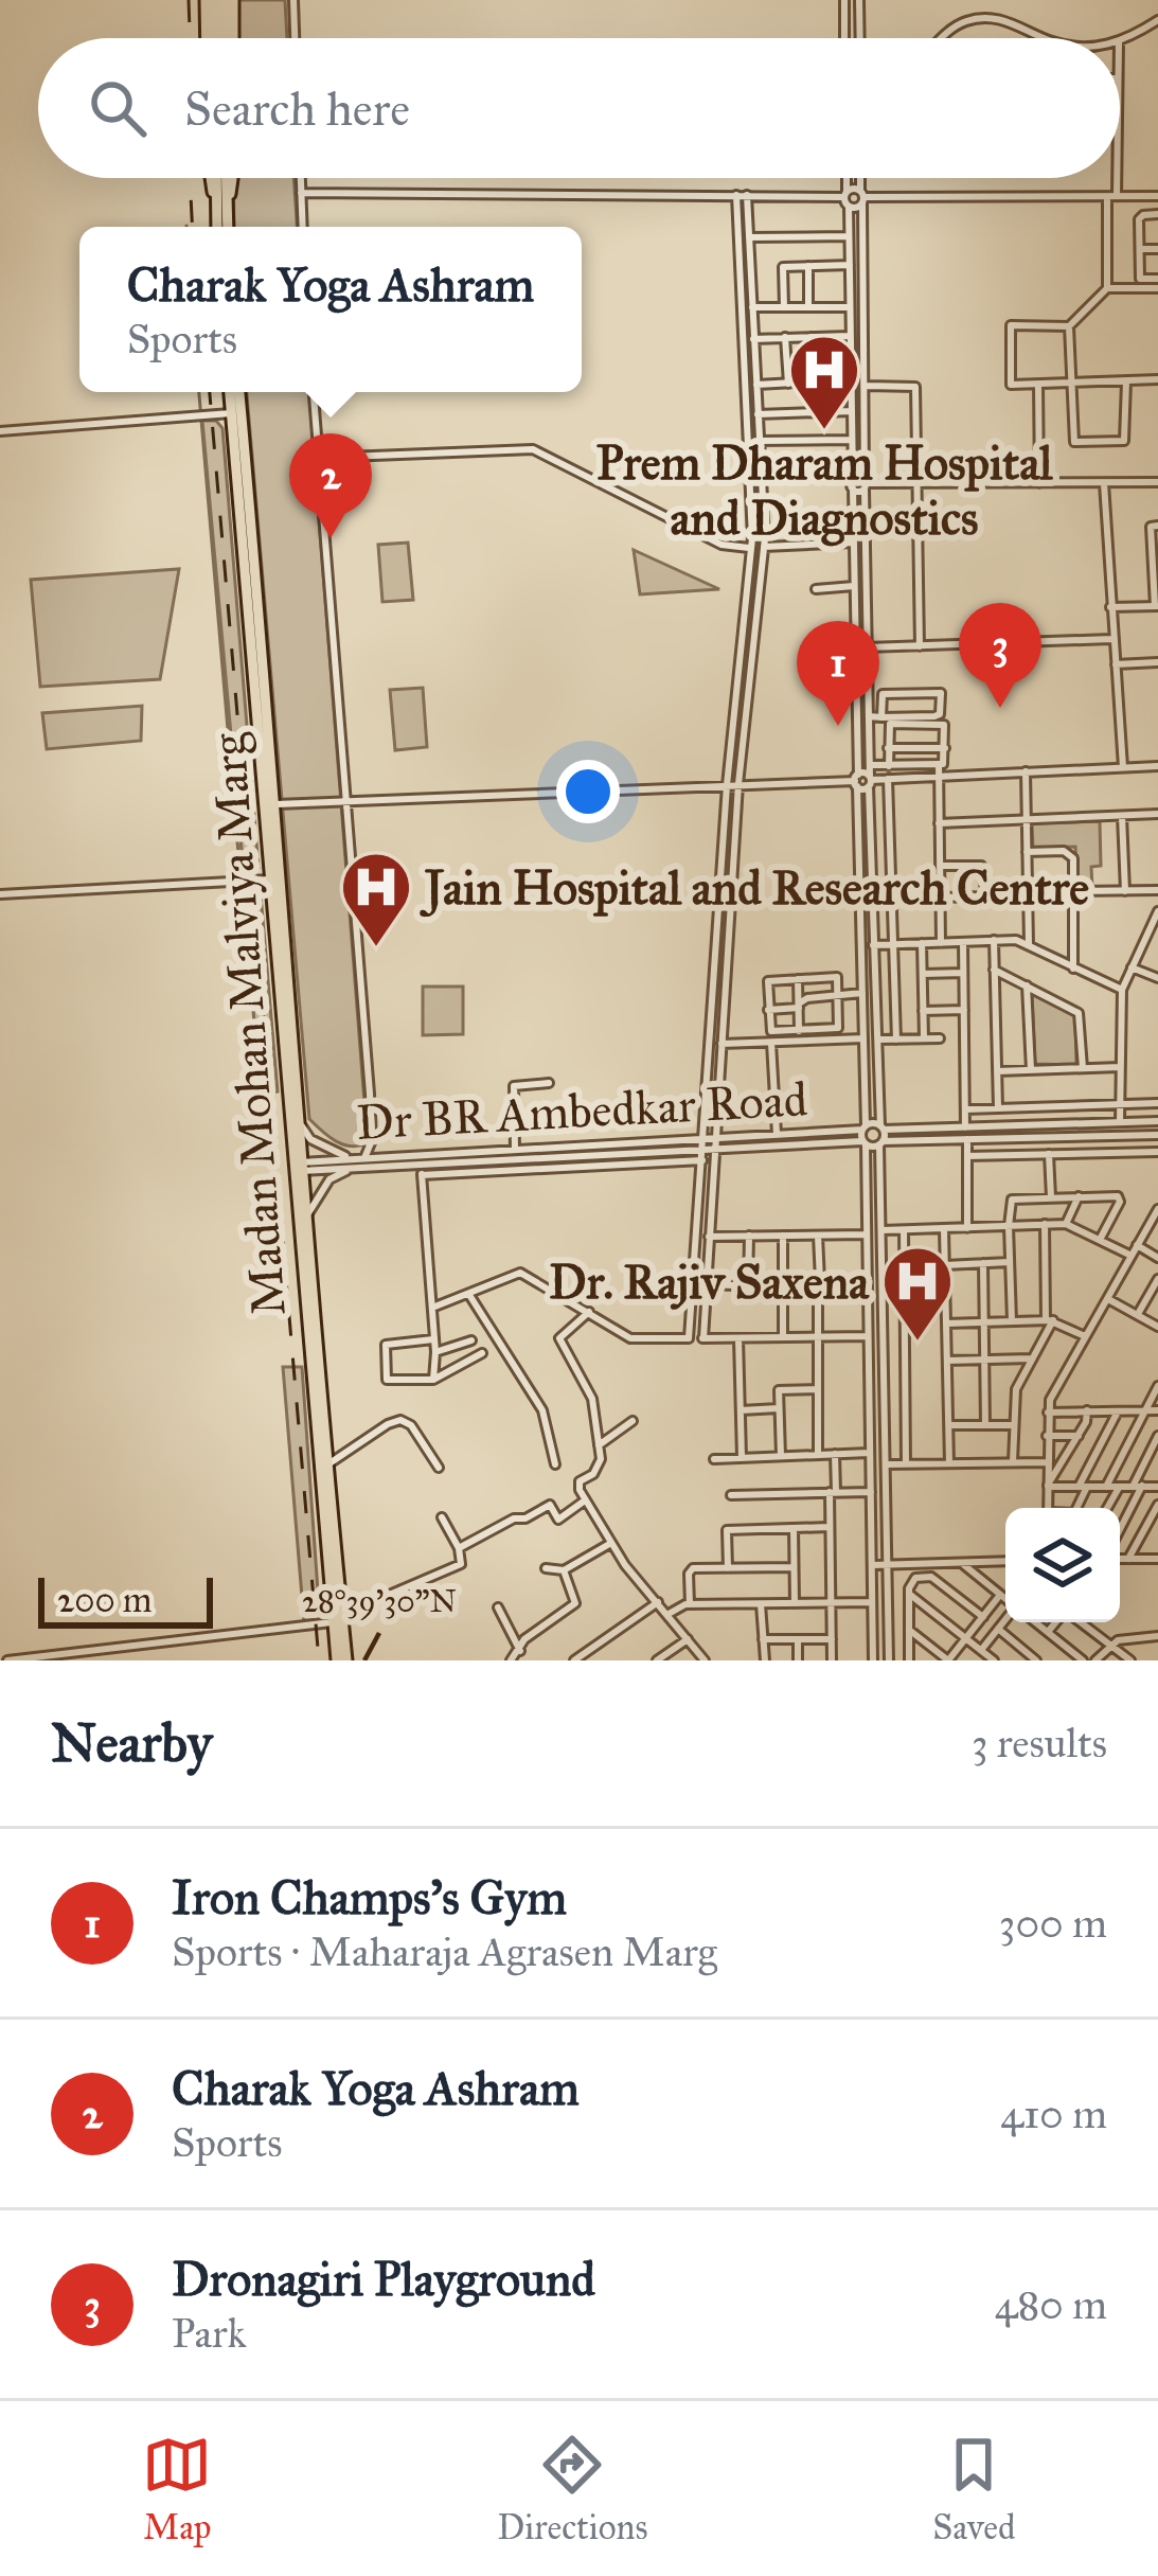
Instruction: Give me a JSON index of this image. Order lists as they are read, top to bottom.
{
  "streets": {
    "main road": ["Madan Mohan Malviya Marg"],
    "street": ["Dr BR Ambedkar Road"]
  },
  "crossings": [
    ["Madan Mohan Malviya Marg", "Dr BR Ambedkar Road"]
  ],
  "places": {
    "hospital": ["Prem Dharam Hospital and Diagnostics", "Jain Hospital and Research Centre", "Dr. Rajiv Saxena"]
  },
  "scale_bar": "200 m",
  "page": {
    "search": "Search here",
    "popup": ["Charak Yoga Ashram", "Sports"],
    "pins": ["2", "3", "1"],
    "scale": "200 m",
    "heading": ["Nearby", "3 results"],
    "list": [
      {
        "mark": "1",
        "name": "Iron Champs's Gym",
        "note": "Sports · Maharaja Agrasen Marg",
        "value": "300 m"
      },
      {
        "mark": "2",
        "name": "Charak Yoga Ashram",
        "note": "Sports",
        "value": "410 m"
      },
      {
        "mark": "3",
        "name": "Dronagiri Playground",
        "note": "Park",
        "value": "480 m"
      }
    ],
    "nav": ["Map", "Directions", "Saved"]
  },
  "coordinates": ["28°39'30\"N"]
}
